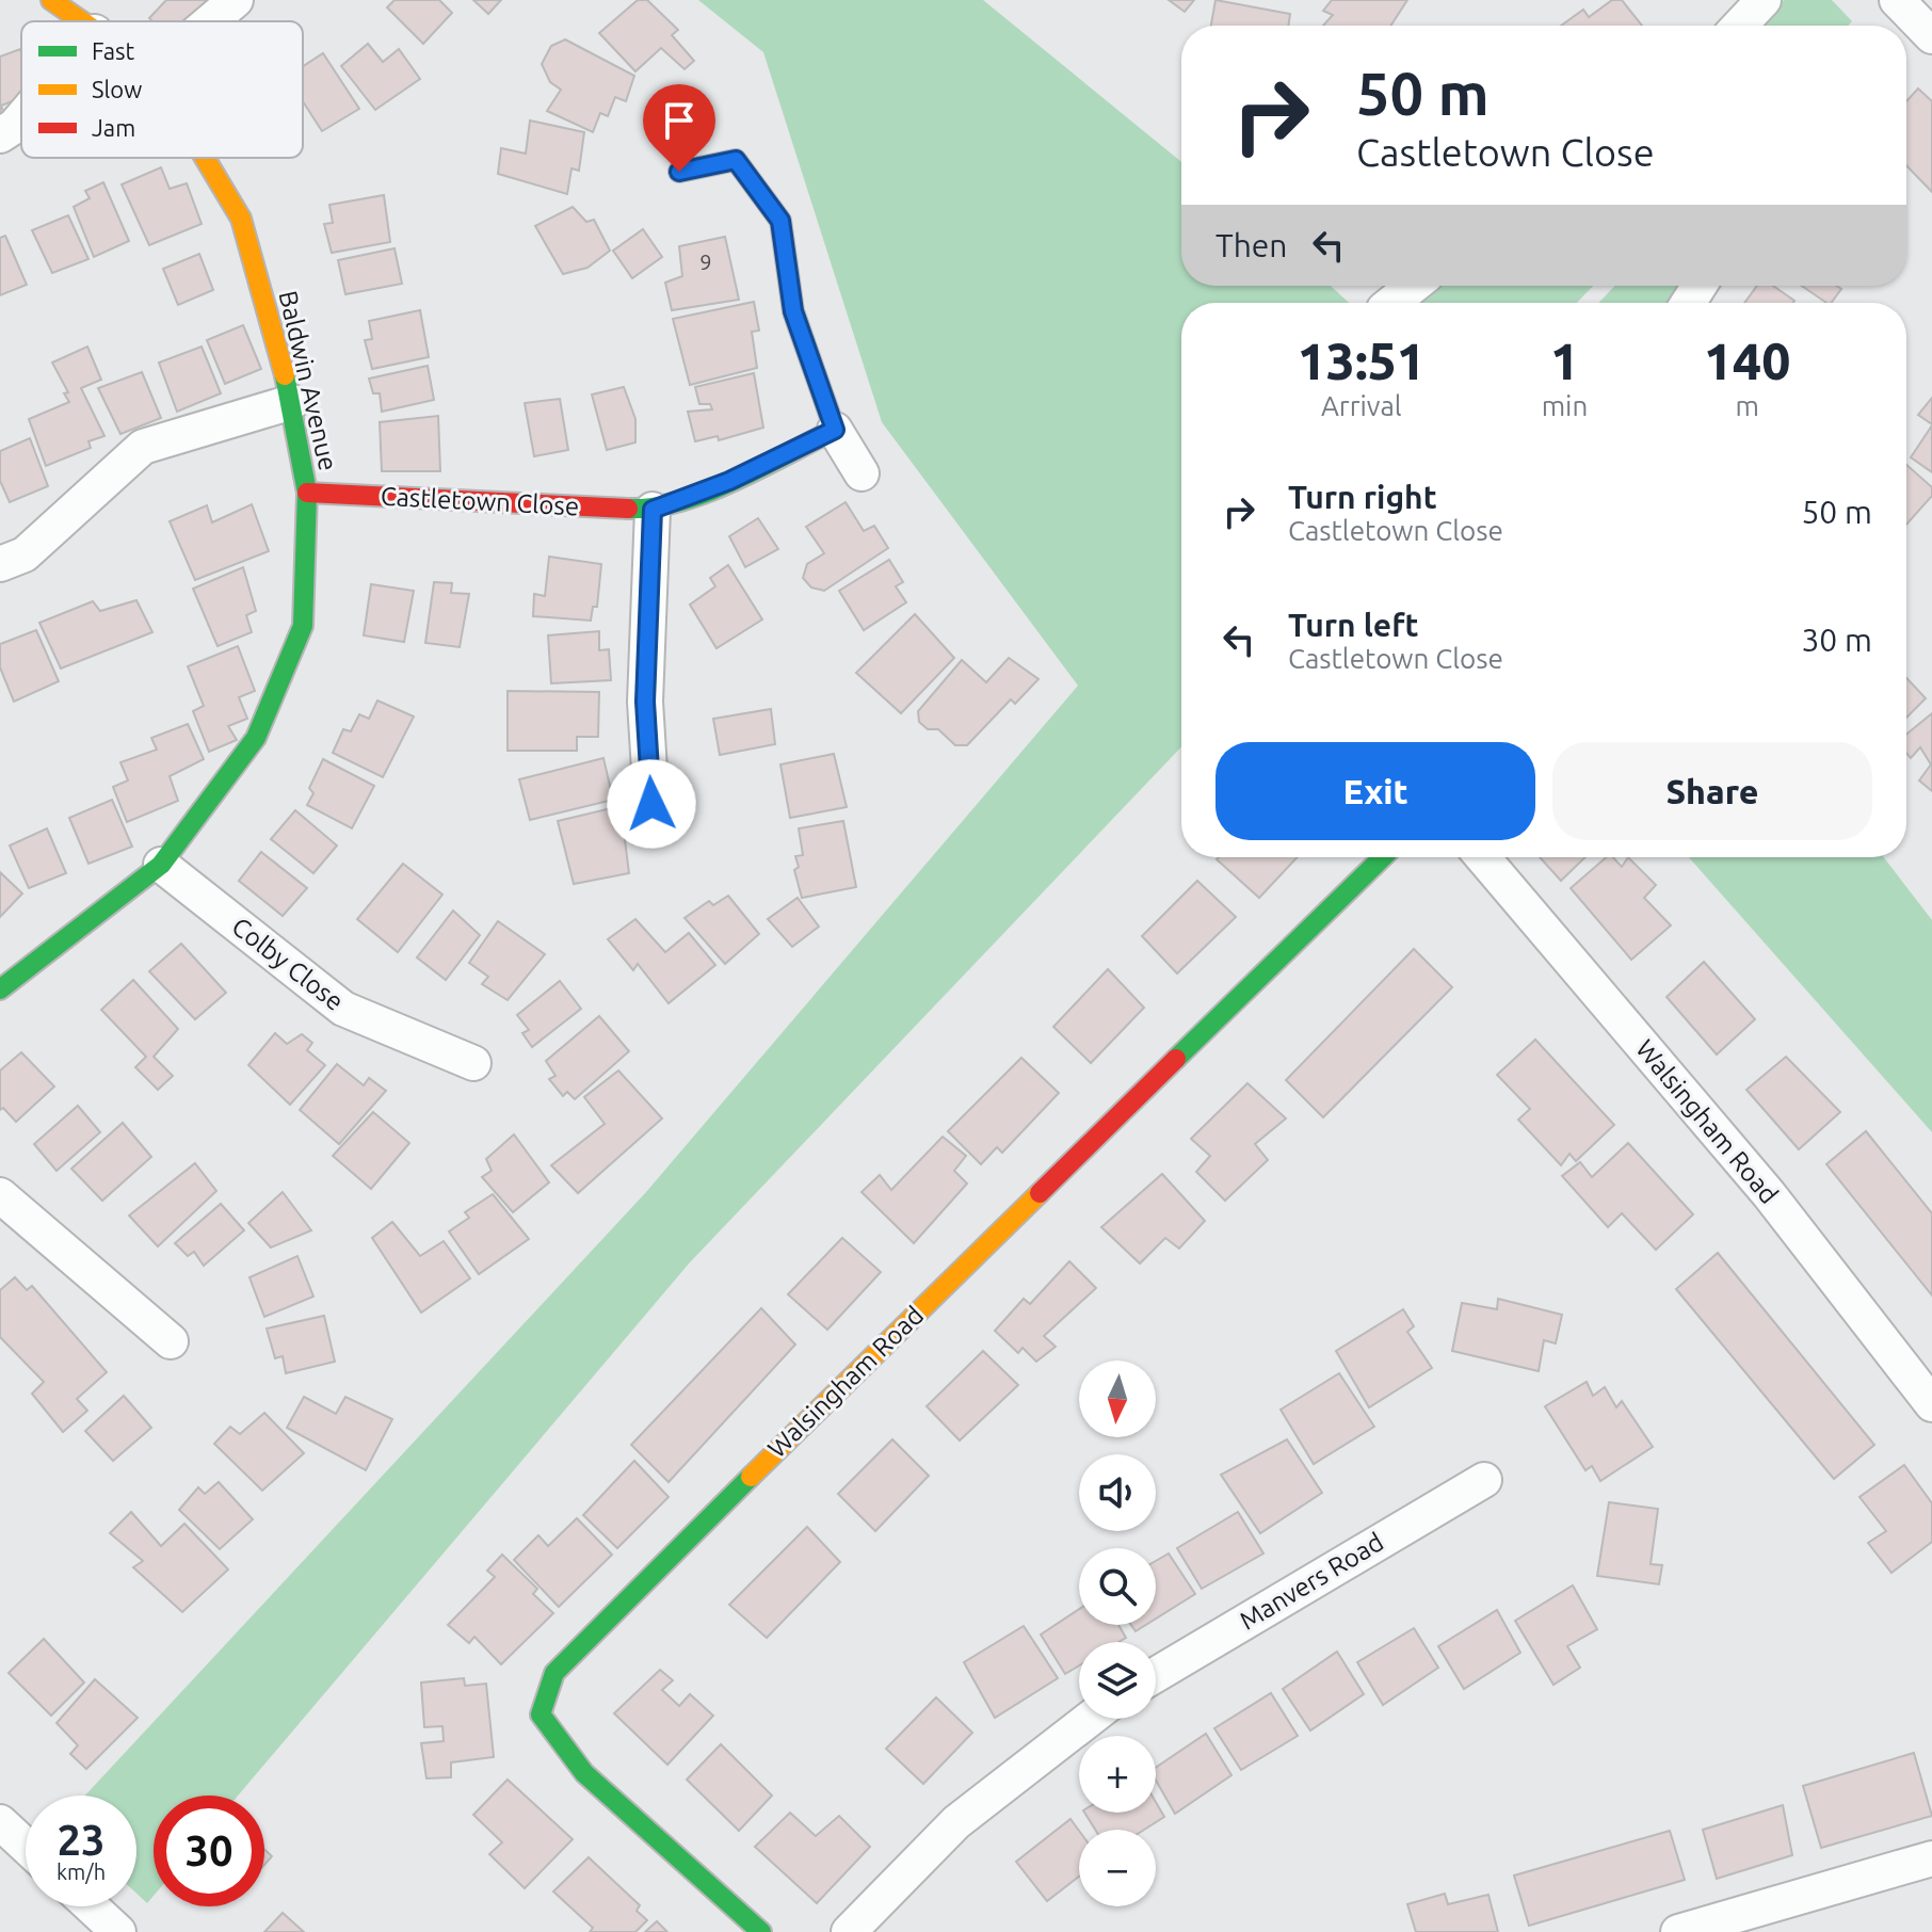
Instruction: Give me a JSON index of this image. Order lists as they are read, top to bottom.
{
  "streets": {
    "street": [
      "Baldwin Avenue",
      "Castletown Close",
      "Colby Close",
      "Walsingham Road",
      "Manvers Road"
    ]
  },
  "crossings": [
    ["Baldwin Avenue", "Castletown Close"],
    ["Baldwin Avenue", "Colby Close"]
  ],
  "house_numbers": ["9"],
  "legend": ["Fast", "Slow", "Jam"],
  "north": "bottom",
  "page": {
    "turn": ["50 m", "Castletown Close"],
    "then": "Then",
    "eta": [
      "13:51",
      "Arrival",
      "1",
      "min",
      "140",
      "m"
    ],
    "list": [
      {
        "name": "Turn right",
        "note": "Castletown Close",
        "value": "50 m"
      },
      {
        "name": "Turn left",
        "note": "Castletown Close",
        "value": "30 m"
      }
    ],
    "buttons": ["Exit", "Share"],
    "map_buttons": ["+", "−"],
    "speed": "23 km/h",
    "limit": "30"
  }
}
